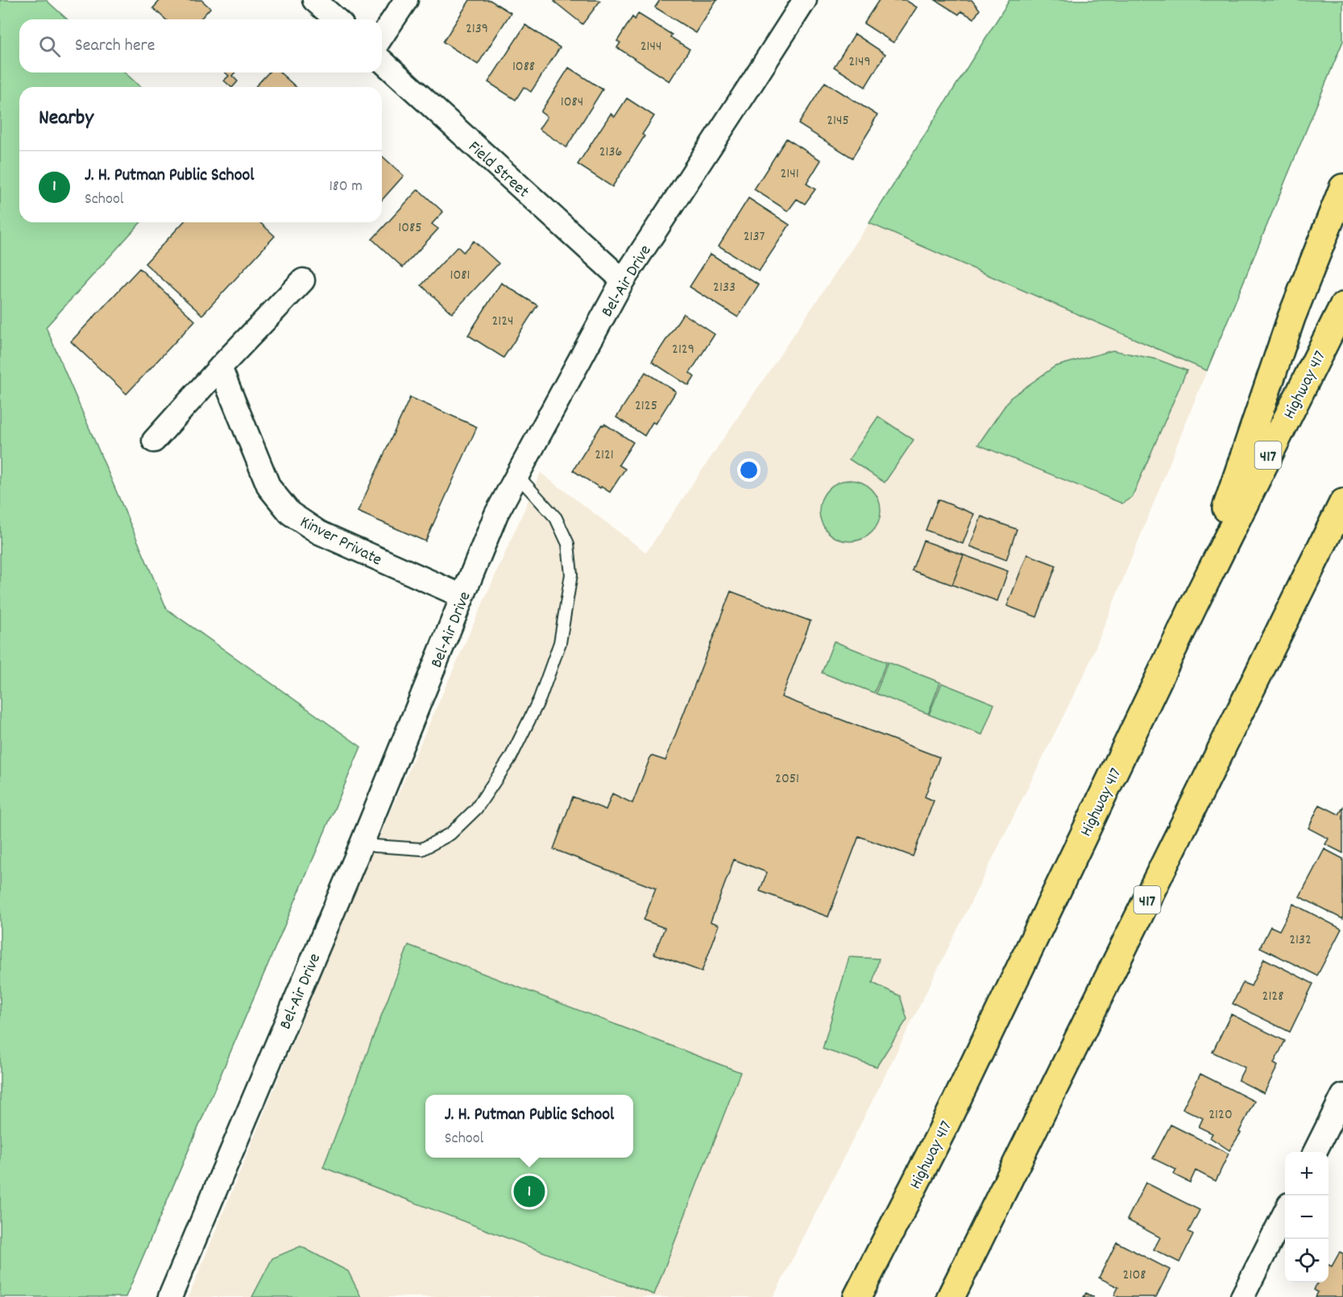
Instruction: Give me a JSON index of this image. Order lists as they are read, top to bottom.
{
  "streets": {
    "highway": ["Highway 417", "417"],
    "street": ["Field Street", "Bel-Air Drive", "Kinver Private"]
  },
  "crossings": [
    ["Field Street", "Bel-Air Drive"],
    ["Bel-Air Drive", "Kinver Private"]
  ],
  "house_numbers": [
    "2139",
    "2144",
    "2149",
    "1088",
    "1084",
    "2145",
    "2136",
    "2141",
    "1085",
    "2137",
    "1081",
    "2133",
    "2124",
    "2129",
    "2125",
    "2121",
    "2051",
    "2132",
    "2128",
    "2120",
    "2108"
  ],
  "page": {
    "search": "Search here",
    "heading": "Nearby",
    "list": [
      {
        "mark": "1",
        "name": "J. H. Putman Public School",
        "note": "School",
        "value": "180 m"
      }
    ],
    "popup": ["J. H. Putman Public School", "School"],
    "map_buttons": ["+", "−"],
    "pins": "1"
  }
}
